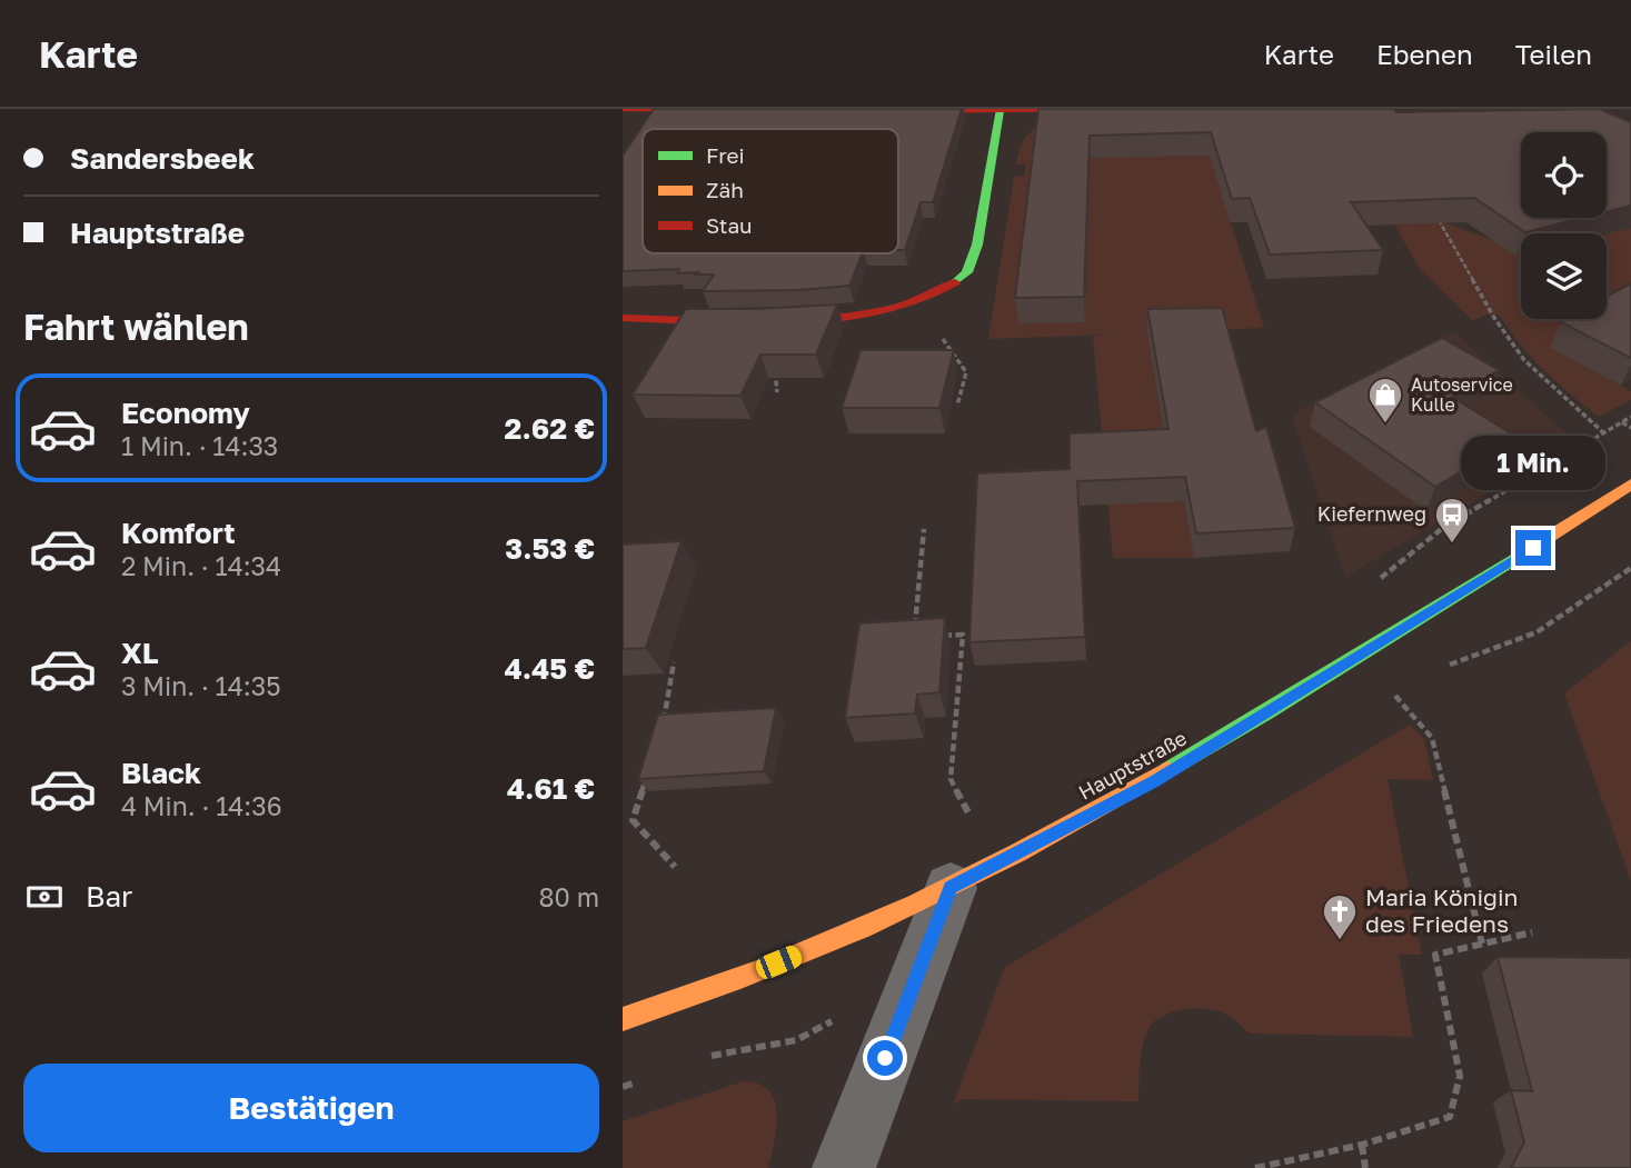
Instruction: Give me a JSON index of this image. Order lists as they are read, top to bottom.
{
  "streets": {
    "street": ["Hauptstraße"]
  },
  "places": {
    "shop": ["Autoservice Kulle"],
    "bus stop": ["Kiefernweg"],
    "church": ["Maria Königin des Friedens"]
  },
  "legend": ["Frei", "Zäh", "Stau"],
  "page": {
    "header": "Karte",
    "nav": ["Karte", "Ebenen", "Teilen"],
    "banner": ["Sandersbeek", "Hauptstraße"],
    "heading": "Fahrt wählen",
    "list": [
      {
        "name": "Economy",
        "note": "1 Min. · 14:33",
        "value": "2.62 €"
      },
      {
        "name": "Komfort",
        "note": "2 Min. · 14:34",
        "value": "3.53 €"
      },
      {
        "name": "XL",
        "note": "3 Min. · 14:35",
        "value": "4.45 €"
      },
      {
        "name": "Black",
        "note": "4 Min. · 14:36",
        "value": "4.61 €"
      }
    ],
    "bubble": "1 Min.",
    "pay": ["Bar", "80 m"],
    "buttons": "Bestätigen"
  }
}
